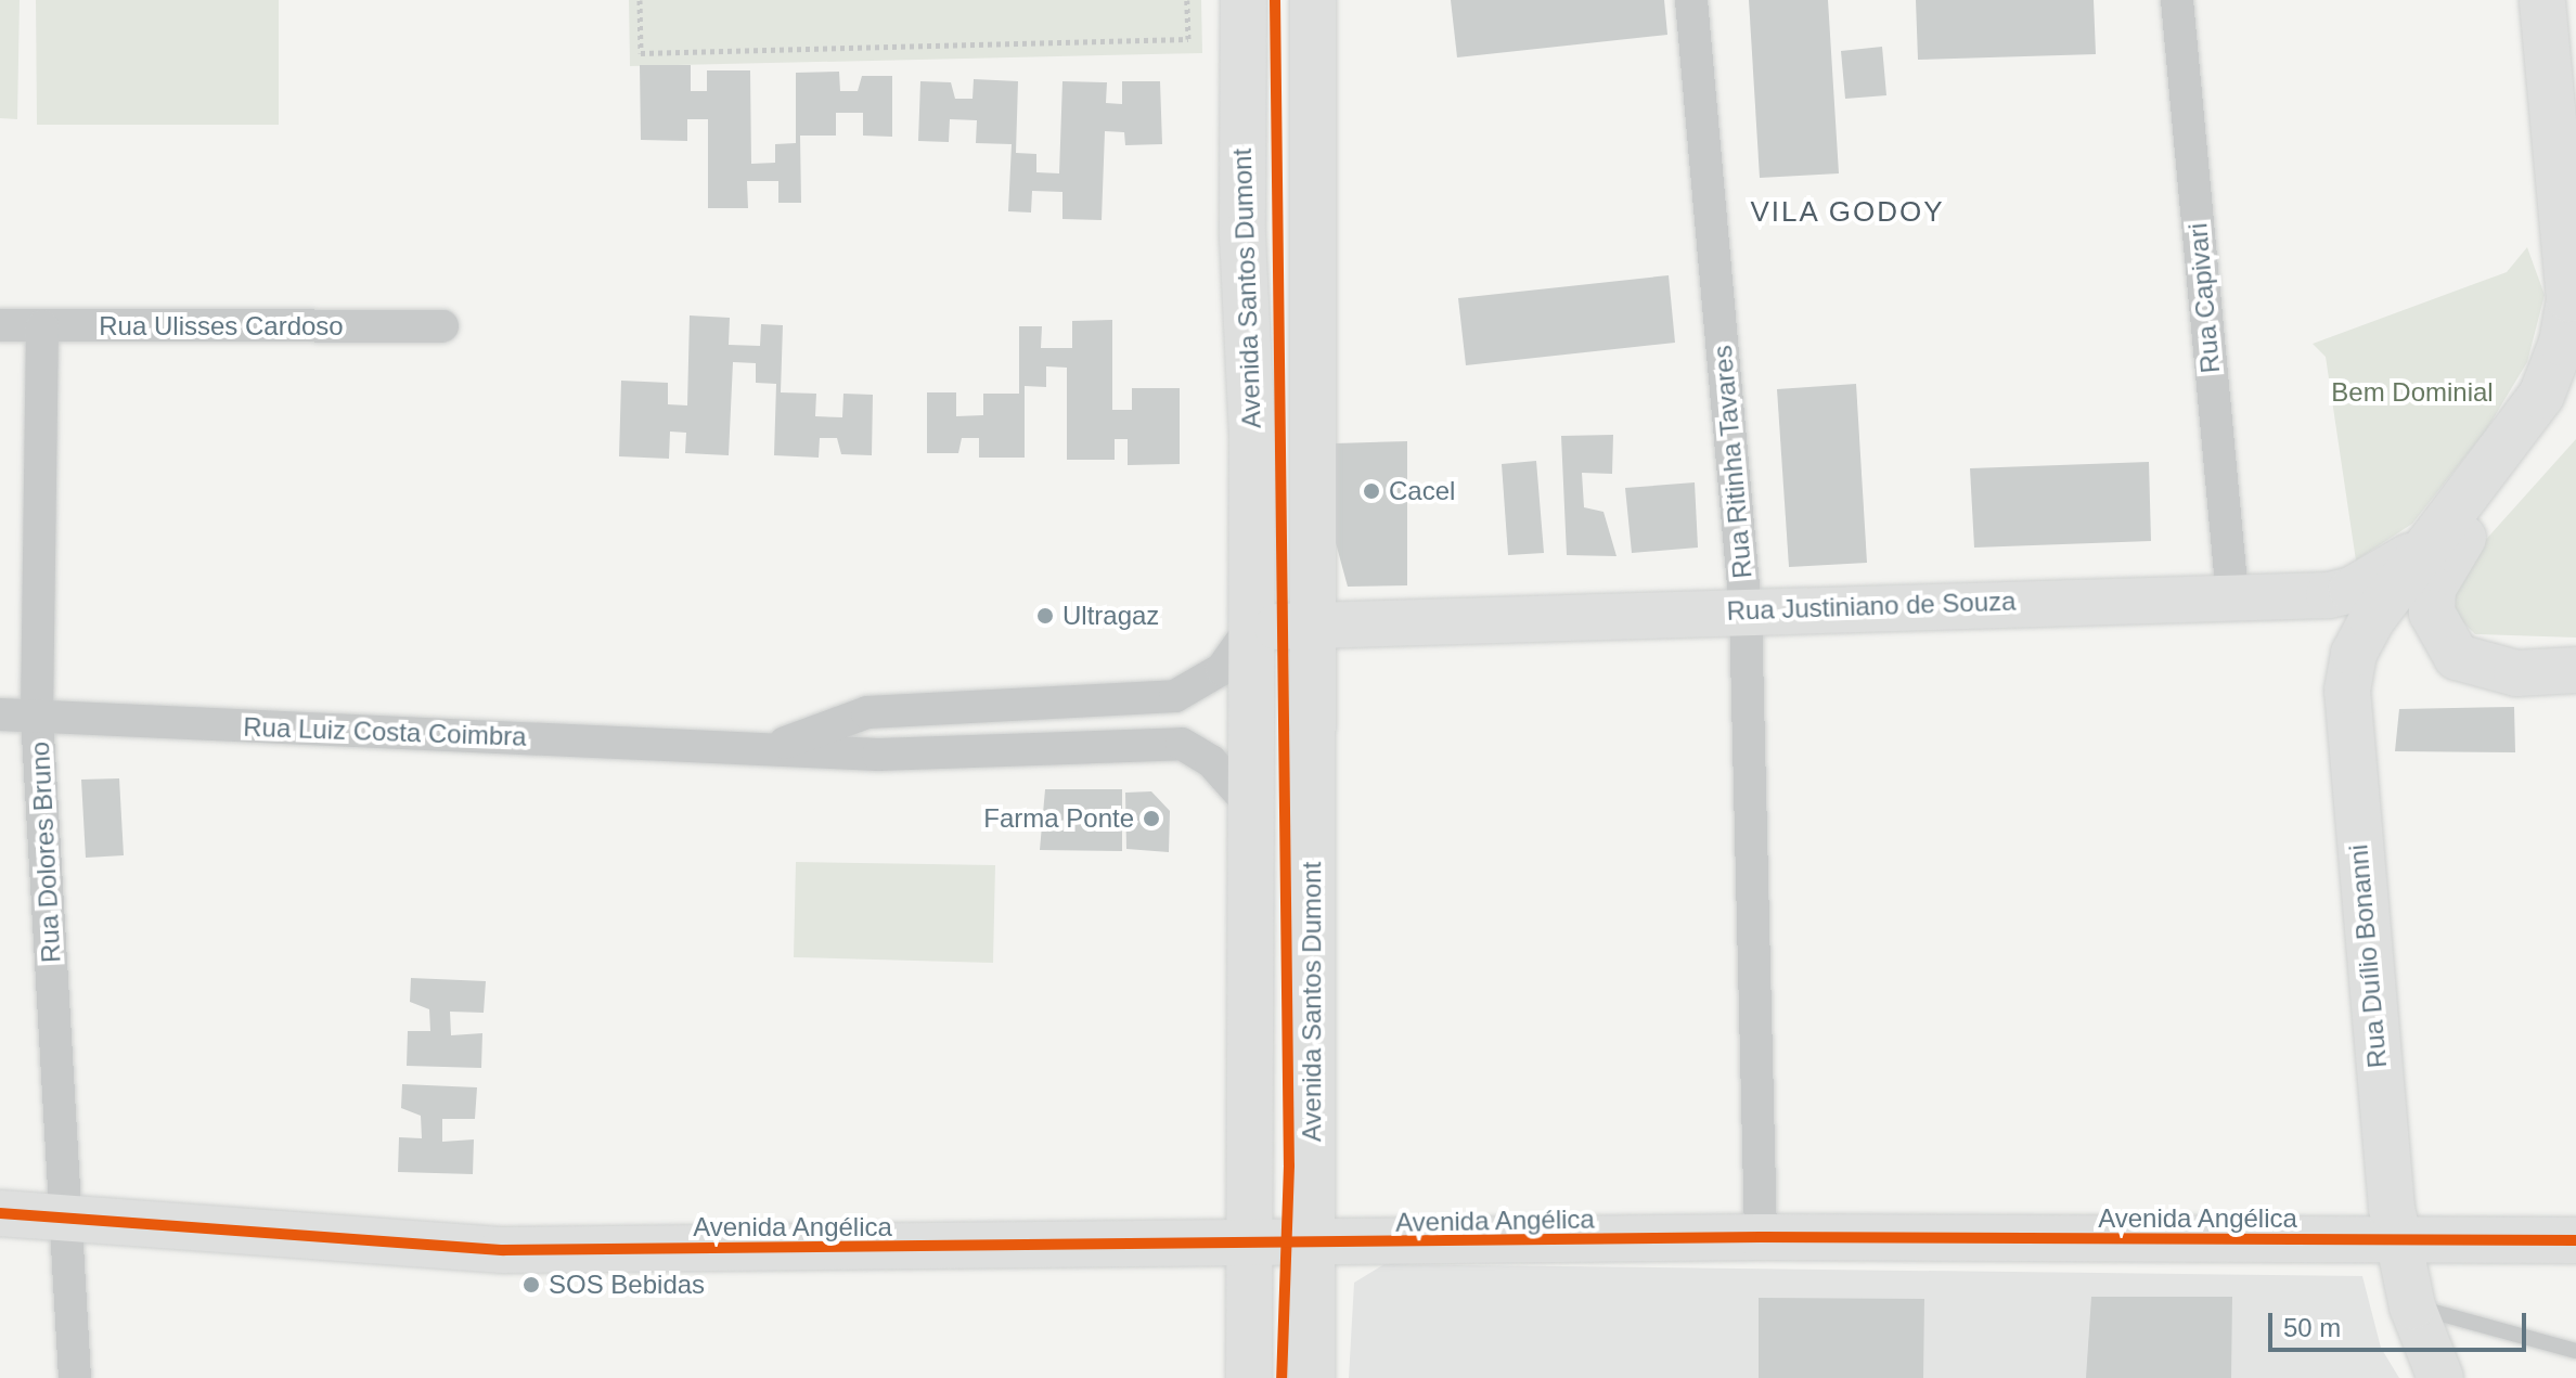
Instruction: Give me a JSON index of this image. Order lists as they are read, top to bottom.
{
  "streets": {
    "main road": [
      "Avenida Santos Dumont",
      "Rua Justiniano de Souza",
      "Rua Duílio Bonanni",
      "Avenida Angélica"
    ],
    "street": [
      "Rua Capivari",
      "Rua Ulisses Cardoso",
      "Rua Ritinha Tavares",
      "Rua Luiz Costa Coimbra",
      "Rua Dolores Bruno"
    ]
  },
  "crossings": [
    ["Avenida Santos Dumont", "Rua Justiniano de Souza"],
    ["Avenida Santos Dumont", "Rua Luiz Costa Coimbra"],
    ["Avenida Santos Dumont", "Avenida Angélica"],
    ["Rua Capivari", "Rua Justiniano de Souza"],
    ["Rua Ulisses Cardoso", "Rua Dolores Bruno"],
    ["Rua Ritinha Tavares", "Rua Justiniano de Souza"],
    ["Rua Ritinha Tavares", "Avenida Angélica"],
    ["Rua Justiniano de Souza", "Rua Duílio Bonanni"],
    ["Rua Luiz Costa Coimbra", "Rua Dolores Bruno"],
    ["Rua Dolores Bruno", "Avenida Angélica"],
    ["Rua Duílio Bonanni", "Avenida Angélica"]
  ],
  "districts": ["VILA GODOY"],
  "parks": ["Bem Dominial"],
  "places": [
    "Cacel",
    "Ultragaz",
    "Farma Ponte",
    "SOS Bebidas"
  ],
  "scale_bar": "50 m"
}
